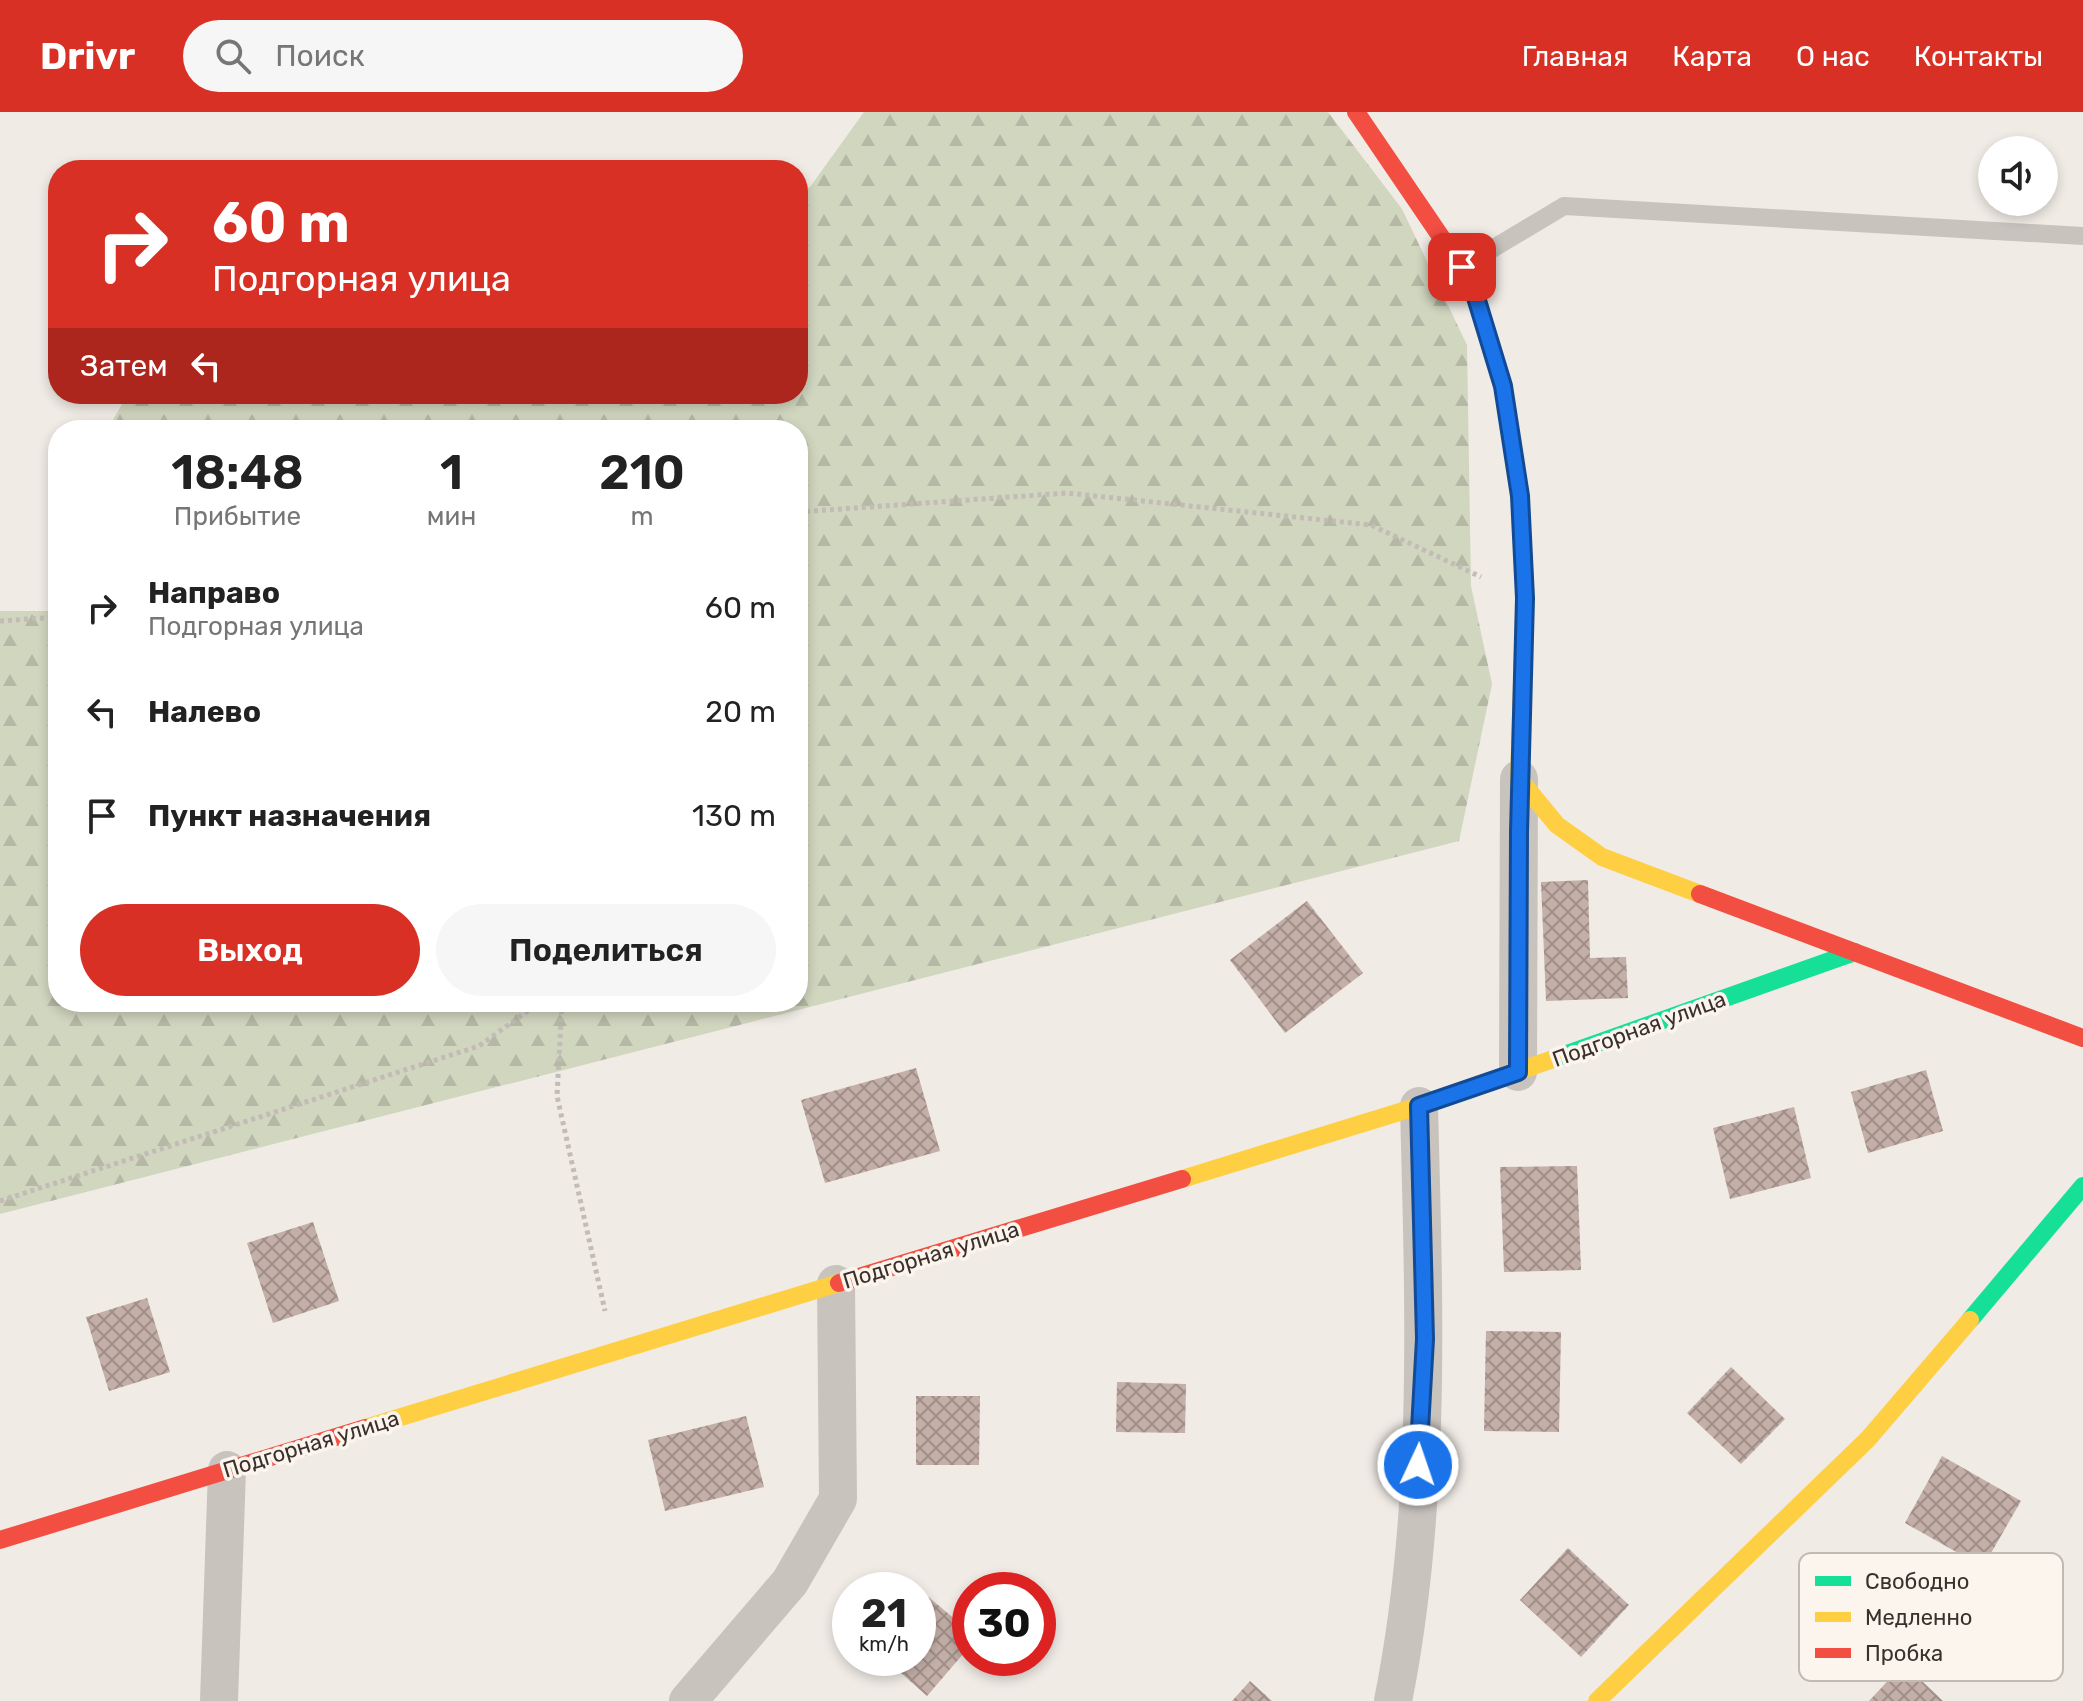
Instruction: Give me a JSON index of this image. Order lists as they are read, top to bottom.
{
  "streets": {
    "street": ["Подгорная улица"]
  },
  "legend": ["Свободно", "Медленно", "Пробка"],
  "page": {
    "header": "Drivr",
    "search": "Поиск",
    "nav": [
      "Главная",
      "Карта",
      "О нас",
      "Контакты"
    ],
    "turn": ["60 m", "Подгорная улица"],
    "then": "Затем",
    "eta": [
      "18:48",
      "Прибытие",
      "1",
      "мин",
      "210",
      "m"
    ],
    "list": [
      {
        "name": "Направо",
        "note": "Подгорная улица",
        "value": "60 m"
      },
      {
        "name": "Налево",
        "value": "20 m"
      },
      {
        "name": "Пункт назначения",
        "value": "130 m"
      }
    ],
    "buttons": ["Выход", "Поделиться"],
    "speed": "21 km/h",
    "limit": "30"
  }
}
